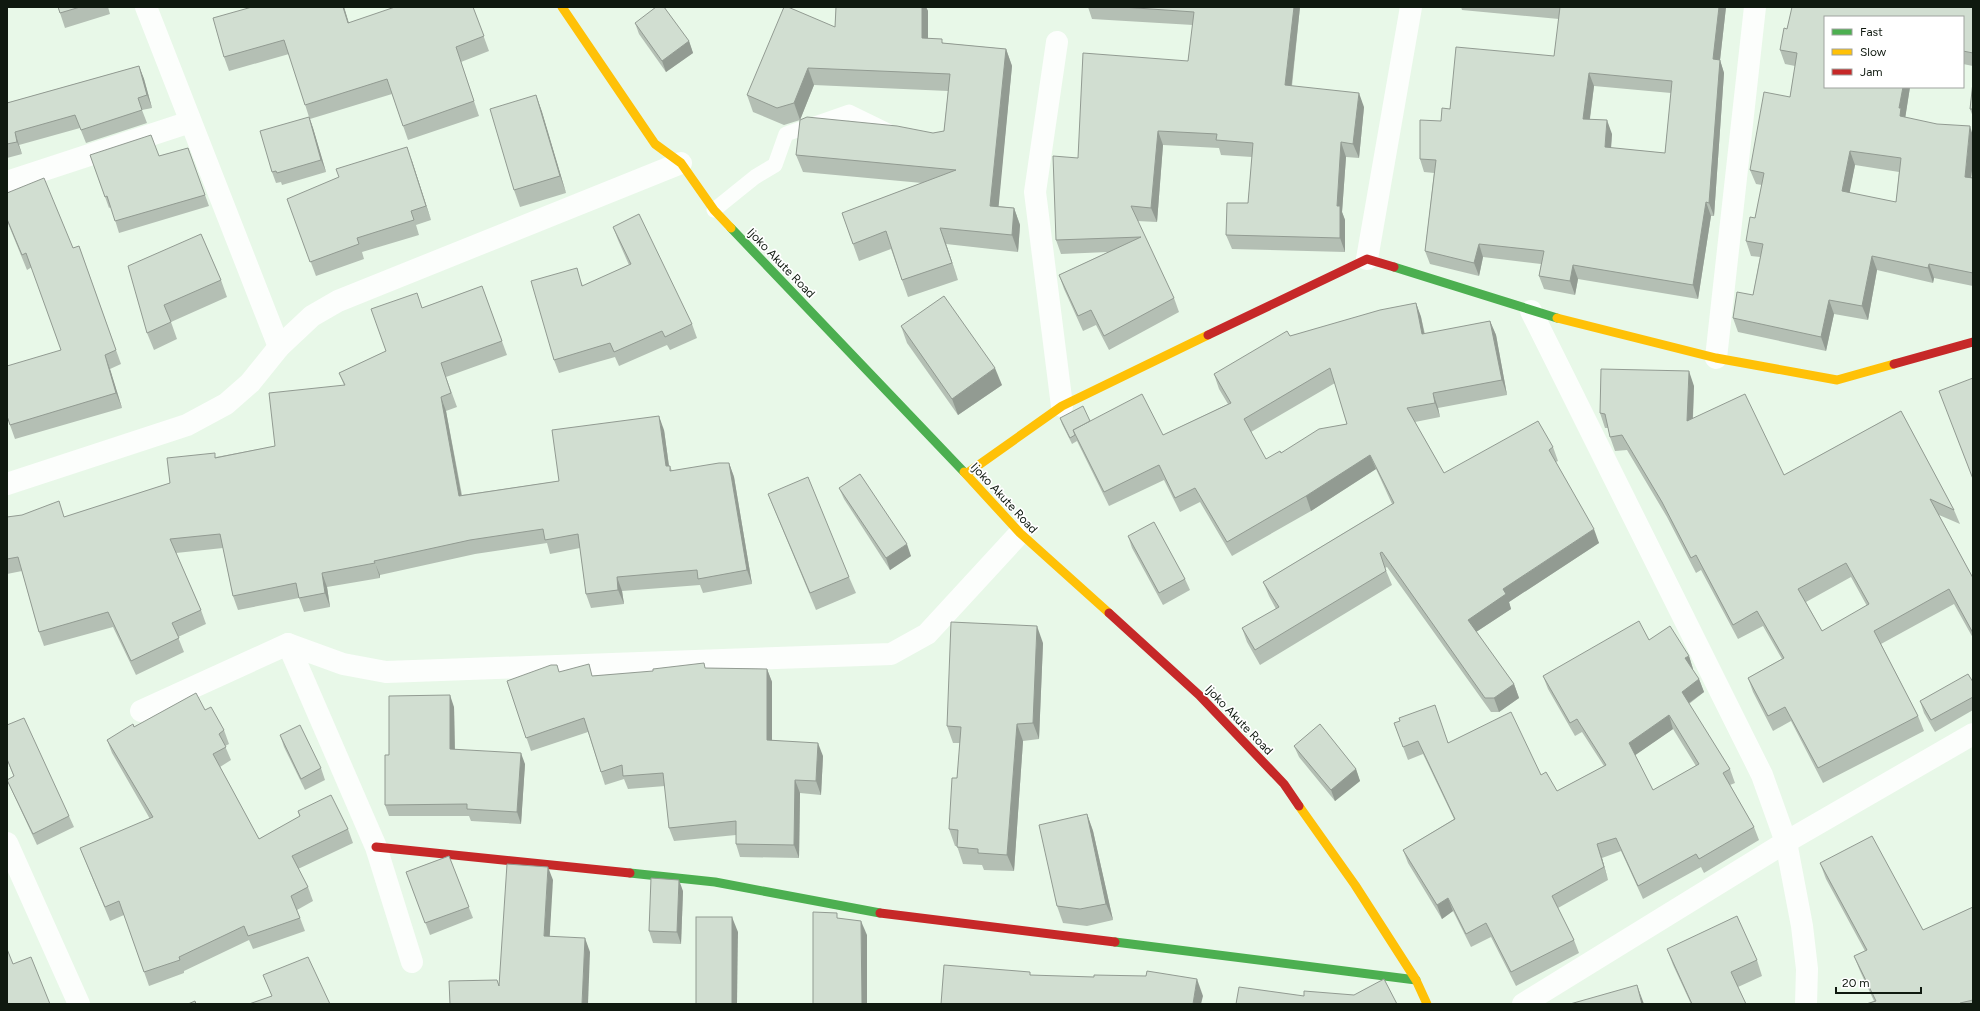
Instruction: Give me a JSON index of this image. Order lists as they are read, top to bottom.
{
  "streets": {
    "street": ["Ijoko Akute Road"]
  },
  "legend": ["Fast", "Slow", "Jam"],
  "scale_bar": "20 m"
}
